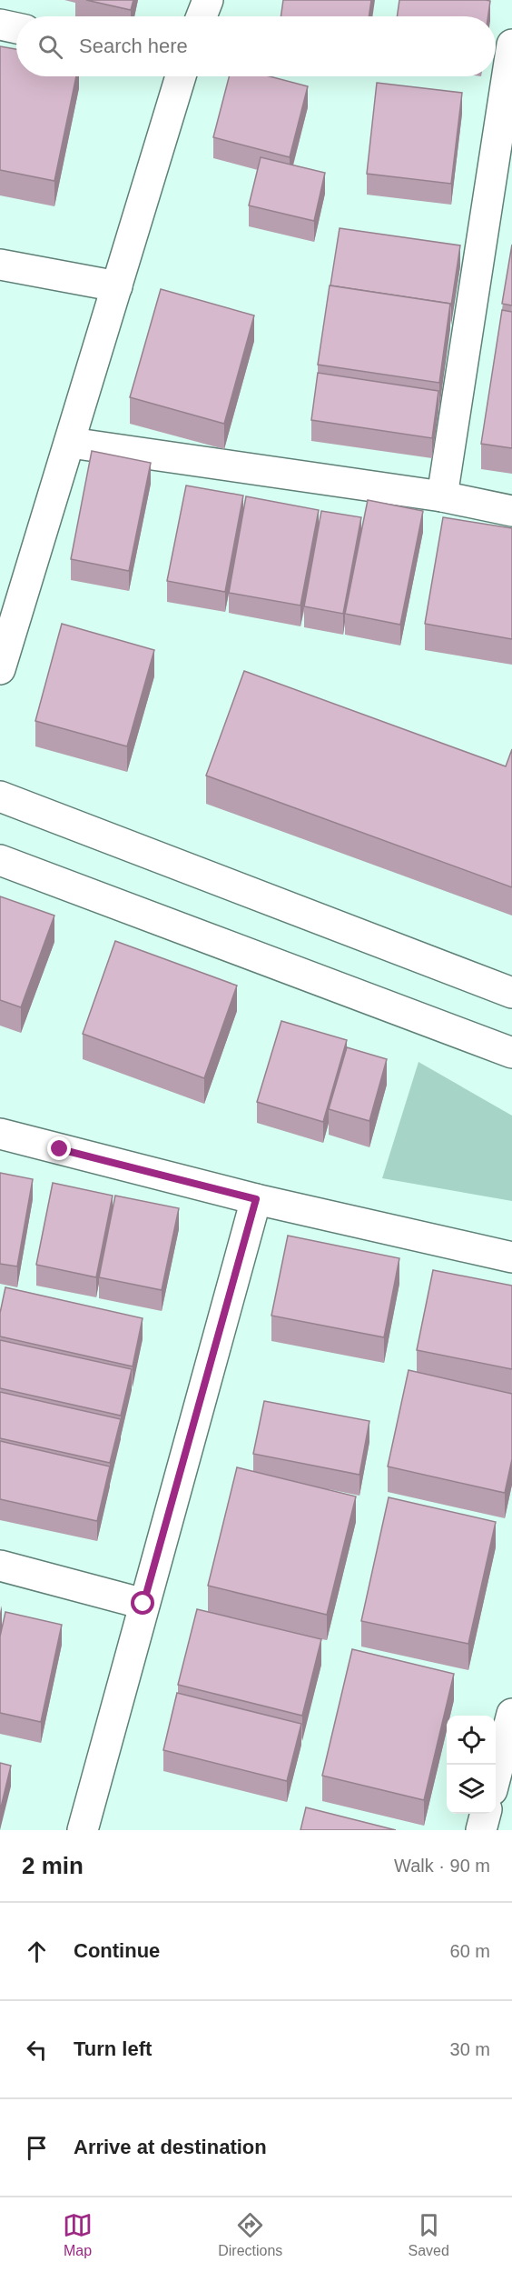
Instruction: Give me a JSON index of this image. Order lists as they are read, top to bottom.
{
  "page": {
    "search": "Search here",
    "heading": ["2 min", "Walk · 90 m"],
    "list": [
      ["Continue", "60 m"],
      ["Turn left", "30 m"],
      "Arrive at destination"
    ],
    "nav": ["Map", "Directions", "Saved"]
  }
}
